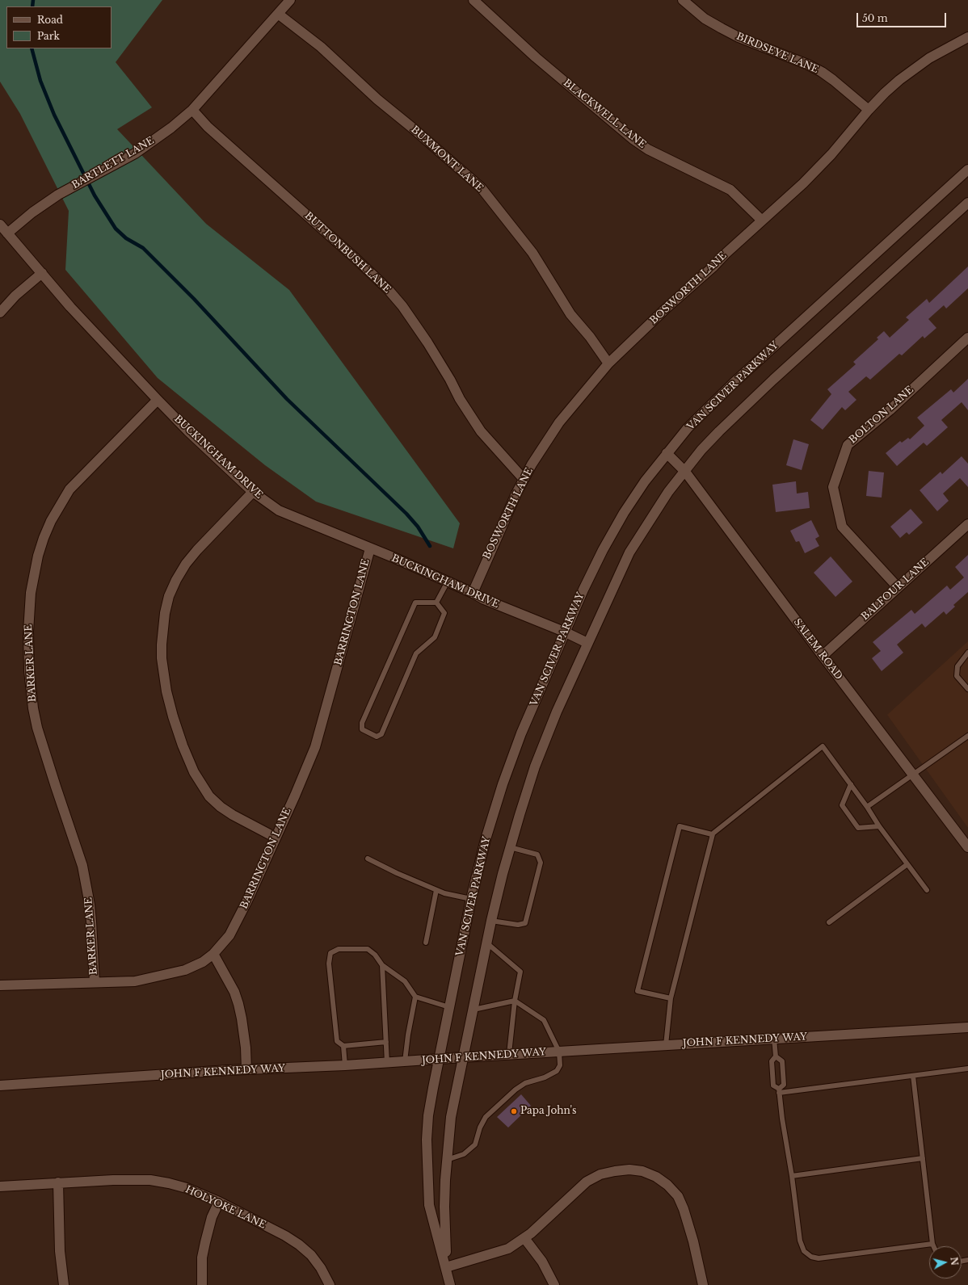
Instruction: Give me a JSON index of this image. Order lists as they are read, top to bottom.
{
  "streets": {
    "street": [
      "BIRDSEYE LANE",
      "BLACKWELL LANE",
      "BUXMONT LANE",
      "BARTLETT LANE",
      "BUTTONBUSH LANE",
      "BOSWORTH LANE",
      "VAN SCIVER PARKWAY",
      "BOLTON LANE",
      "BUCKINGHAM DRIVE",
      "BALFOUR LANE",
      "BARRINGTON LANE",
      "SALEM ROAD",
      "BARKER LANE",
      "JOHN F KENNEDY WAY",
      "HOLYOKE LANE"
    ]
  },
  "crossings": [
    ["BIRDSEYE LANE", "BOSWORTH LANE"],
    ["BLACKWELL LANE", "BOSWORTH LANE"],
    ["BUXMONT LANE", "BARTLETT LANE"],
    ["BUXMONT LANE", "BOSWORTH LANE"],
    ["BARTLETT LANE", "BUTTONBUSH LANE"],
    ["BARTLETT LANE", "BUCKINGHAM DRIVE"],
    ["BUTTONBUSH LANE", "BOSWORTH LANE"],
    ["BOSWORTH LANE", "BUCKINGHAM DRIVE"],
    ["VAN SCIVER PARKWAY", "BUCKINGHAM DRIVE"],
    ["VAN SCIVER PARKWAY", "SALEM ROAD"],
    ["VAN SCIVER PARKWAY", "JOHN F KENNEDY WAY"],
    ["BOLTON LANE", "BALFOUR LANE"],
    ["BUCKINGHAM DRIVE", "BARRINGTON LANE"],
    ["BUCKINGHAM DRIVE", "BARKER LANE"],
    ["BALFOUR LANE", "SALEM ROAD"],
    ["BARRINGTON LANE", "BARKER LANE"]
  ],
  "places": ["Papa John's"],
  "legend": ["Road", "Park"],
  "scale_bar": "50 m",
  "north": "right"
}
